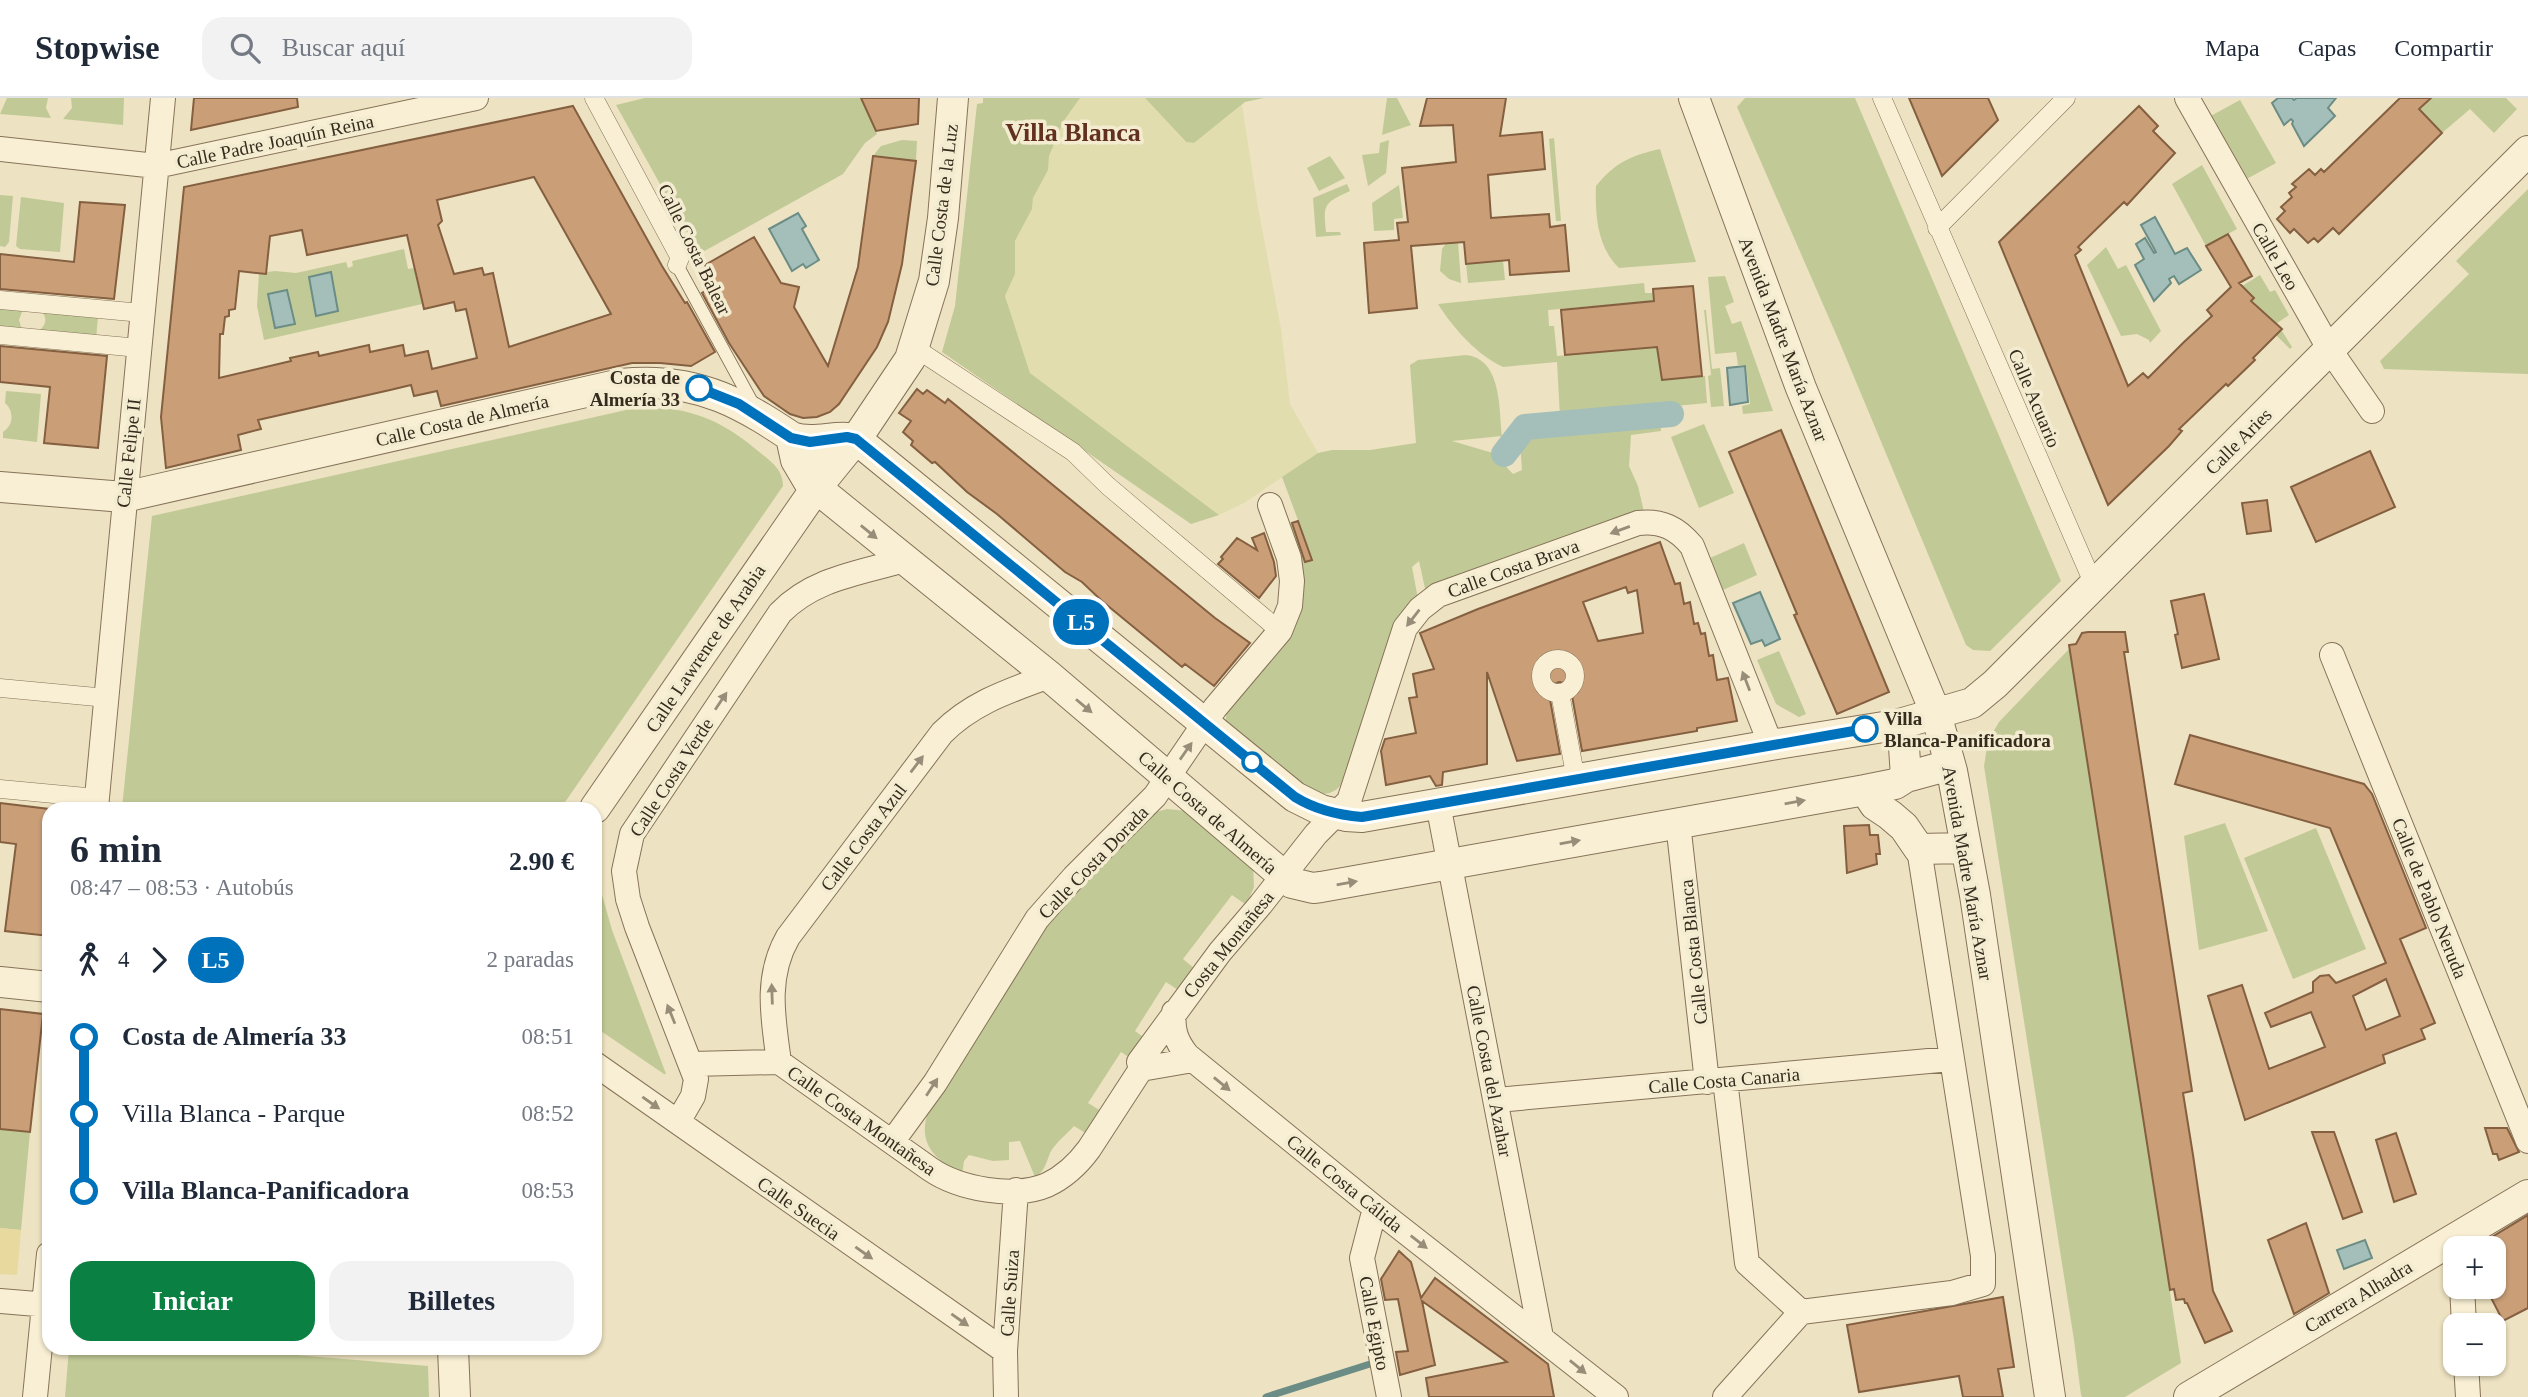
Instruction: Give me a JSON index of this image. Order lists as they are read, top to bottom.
{
  "streets": {
    "street": [
      "Calle Padre Joaquín Reina",
      "Calle Costa de la Luz",
      "Calle Costa Balear",
      "Calle Leo",
      "Avenida Madre María Aznar",
      "Calle Acuario",
      "Calle Costa de Almería",
      "Calle Aries",
      "Calle Felipe II",
      "Calle Costa Brava",
      "Calle Lawrence de Arabia",
      "Calle Costa Verde",
      "Calle Costa Azul",
      "Calle Costa Dorada",
      "Calle de Pablo Neruda",
      "Costa Montañesa",
      "Calle Costa Blanca",
      "Calle Costa del Azahar",
      "Calle Costa Canaria",
      "Calle Costa Montañesa",
      "Calle Costa Cálida",
      "Calle Suecia",
      "Calle Suiza",
      "Carrera Alhadra",
      "Calle Egipto"
    ]
  },
  "crossings": [
    ["Calle Padre Joaquín Reina", "Calle Felipe II"],
    ["Calle Costa de la Luz", "Calle Costa de Almería"],
    ["Calle Costa de la Luz", "Calle Lawrence de Arabia"],
    ["Calle Costa Balear", "Calle Costa de Almería"],
    ["Calle Leo", "Calle Aries"],
    ["Avenida Madre María Aznar", "Calle Costa de Almería"],
    ["Avenida Madre María Aznar", "Calle Aries"],
    ["Calle Acuario", "Calle Aries"],
    ["Calle Costa de Almería", "Calle Felipe II"],
    ["Calle Costa de Almería", "Calle Costa Brava"],
    ["Calle Costa de Almería", "Calle Lawrence de Arabia"],
    ["Calle Costa de Almería", "Calle Costa Verde"],
    ["Calle Costa de Almería", "Calle Costa Azul"],
    ["Calle Costa de Almería", "Calle Costa Dorada"],
    ["Calle Costa de Almería", "Costa Montañesa"],
    ["Calle Costa de Almería", "Calle Costa Blanca"],
    ["Calle Costa de Almería", "Calle Costa del Azahar"],
    ["Calle Costa Brava", "Costa Montañesa"],
    ["Calle Costa Verde", "Calle Costa Montañesa"],
    ["Calle Costa Verde", "Calle Suecia"],
    ["Calle Costa Azul", "Calle Costa Montañesa"],
    ["Calle Costa Dorada", "Calle Costa Montañesa"],
    ["Costa Montañesa", "Calle Costa Montañesa"],
    ["Costa Montañesa", "Calle Costa Cálida"],
    ["Calle Costa Blanca", "Calle Costa Canaria"],
    ["Calle Costa del Azahar", "Calle Costa Canaria"],
    ["Calle Costa del Azahar", "Calle Costa Cálida"],
    ["Calle Costa Montañesa", "Calle Costa Cálida"],
    ["Calle Costa Montañesa", "Calle Suiza"],
    ["Calle Costa Cálida", "Calle Egipto"],
    ["Calle Suecia", "Calle Suiza"]
  ],
  "one_way": [
    "Calle Costa Verde",
    "Calle Costa Azul",
    "Calle Costa Dorada",
    "Calle Costa Cálida",
    "Calle Suecia"
  ],
  "districts": ["Villa Blanca"],
  "places": ["Costa de Almería 33", "Villa Blanca-Panificadora"],
  "lines": ["bus line L5"],
  "page": {
    "header": "Stopwise",
    "search": "Buscar aquí",
    "nav": ["Mapa", "Capas", "Compartir"],
    "on_map": "L5",
    "heading": ["6 min", "08:47 – 08:53 · Autobús", "2.90 €"],
    "legs": ["4", "L5", "2 paradas"],
    "list": [
      {
        "name": "Costa de Almería 33",
        "value": "08:51"
      },
      {
        "name": "Villa Blanca - Parque",
        "value": "08:52"
      },
      {
        "name": "Villa Blanca-Panificadora",
        "value": "08:53"
      }
    ],
    "map_buttons": ["+", "−"],
    "buttons": ["Iniciar", "Billetes"]
  }
}
